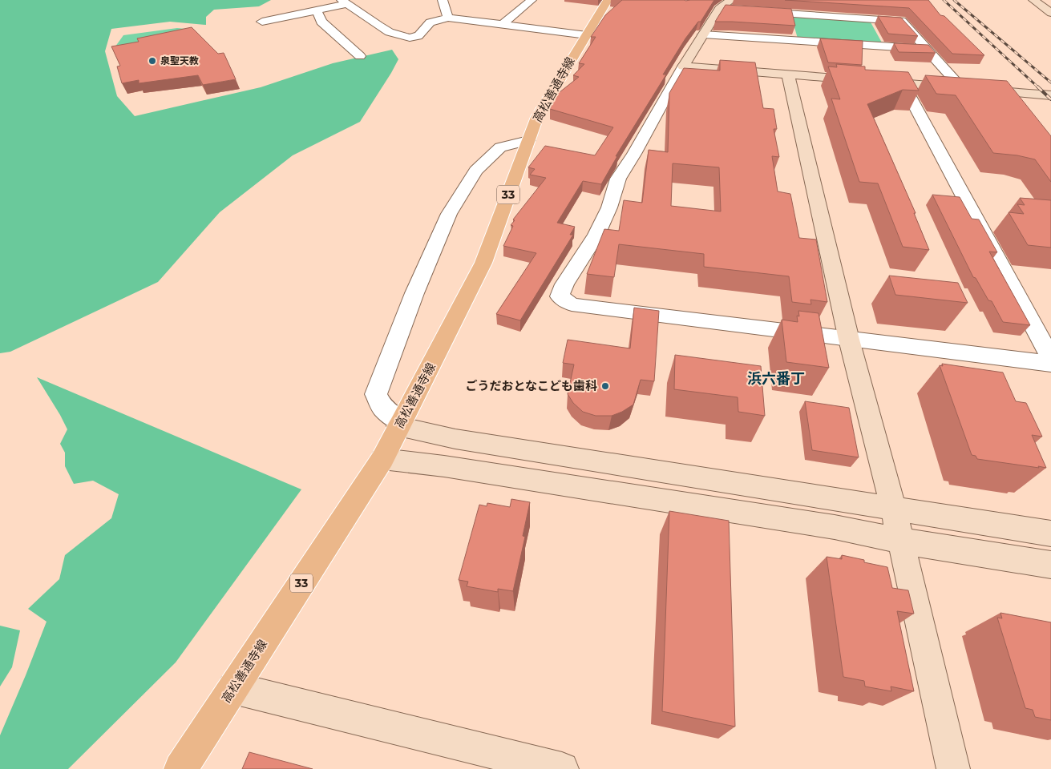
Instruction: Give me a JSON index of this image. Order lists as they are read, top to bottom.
{
  "streets": {
    "main road": ["高松善通寺線", "33"]
  },
  "districts": ["浜六番丁"],
  "places": ["泉聖天教", "ごうだおとなこども歯科"]
}
